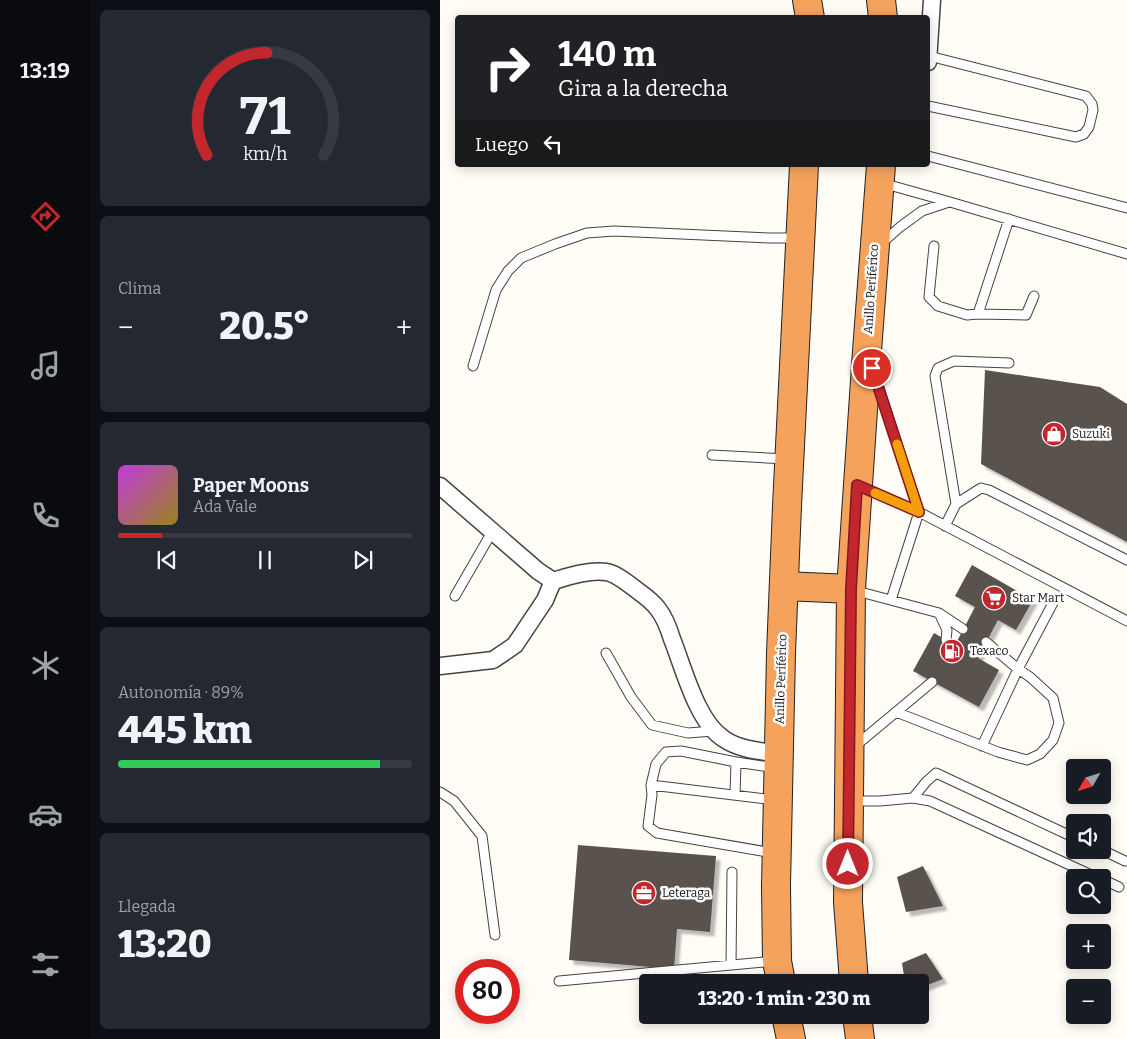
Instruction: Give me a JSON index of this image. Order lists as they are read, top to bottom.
{
  "streets": {
    "highway": ["Anillo Periférico"]
  },
  "places": {
    "shop": ["Suzuki"],
    "supermarket": ["Star Mart"],
    "fuel station": ["Texaco"],
    "office": ["Leteraga"]
  },
  "north": "bottom left",
  "page": {
    "tabs": "13:19",
    "turn": ["140 m", "Gira a la derecha"],
    "then": "Luego",
    "tile": [
      "Clima",
      ["Autonomía · 89%", "445 km"],
      ["Llegada", "13:20"]
    ],
    "heat": ["−", "20.5°", "+"],
    "song": ["Paper Moons", "Ada Vale"],
    "map_buttons": ["+", "−"],
    "limit": "80",
    "trip": "13:20 · 1 min · 230 m",
    "gauge": ["71", "km/h"]
  }
}
